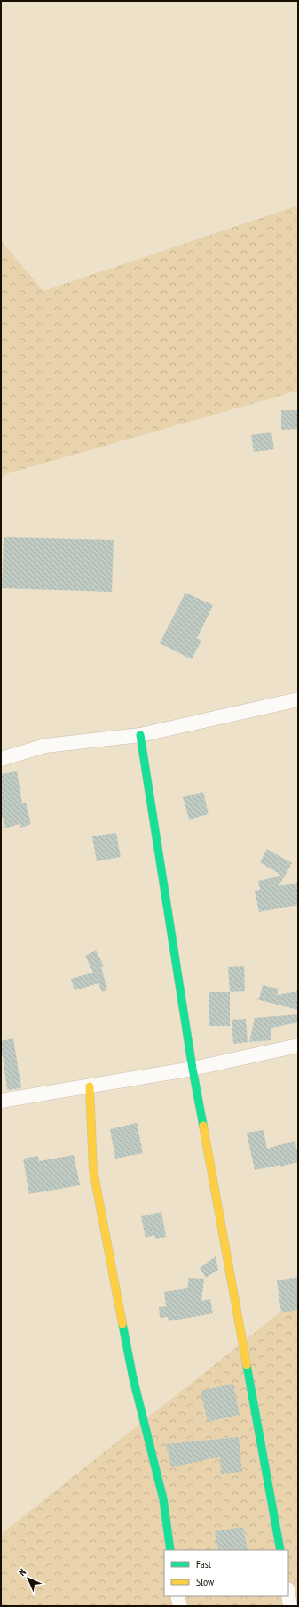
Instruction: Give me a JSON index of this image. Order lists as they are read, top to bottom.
{
  "legend": ["Fast", "Slow"],
  "north": "top left"
}
